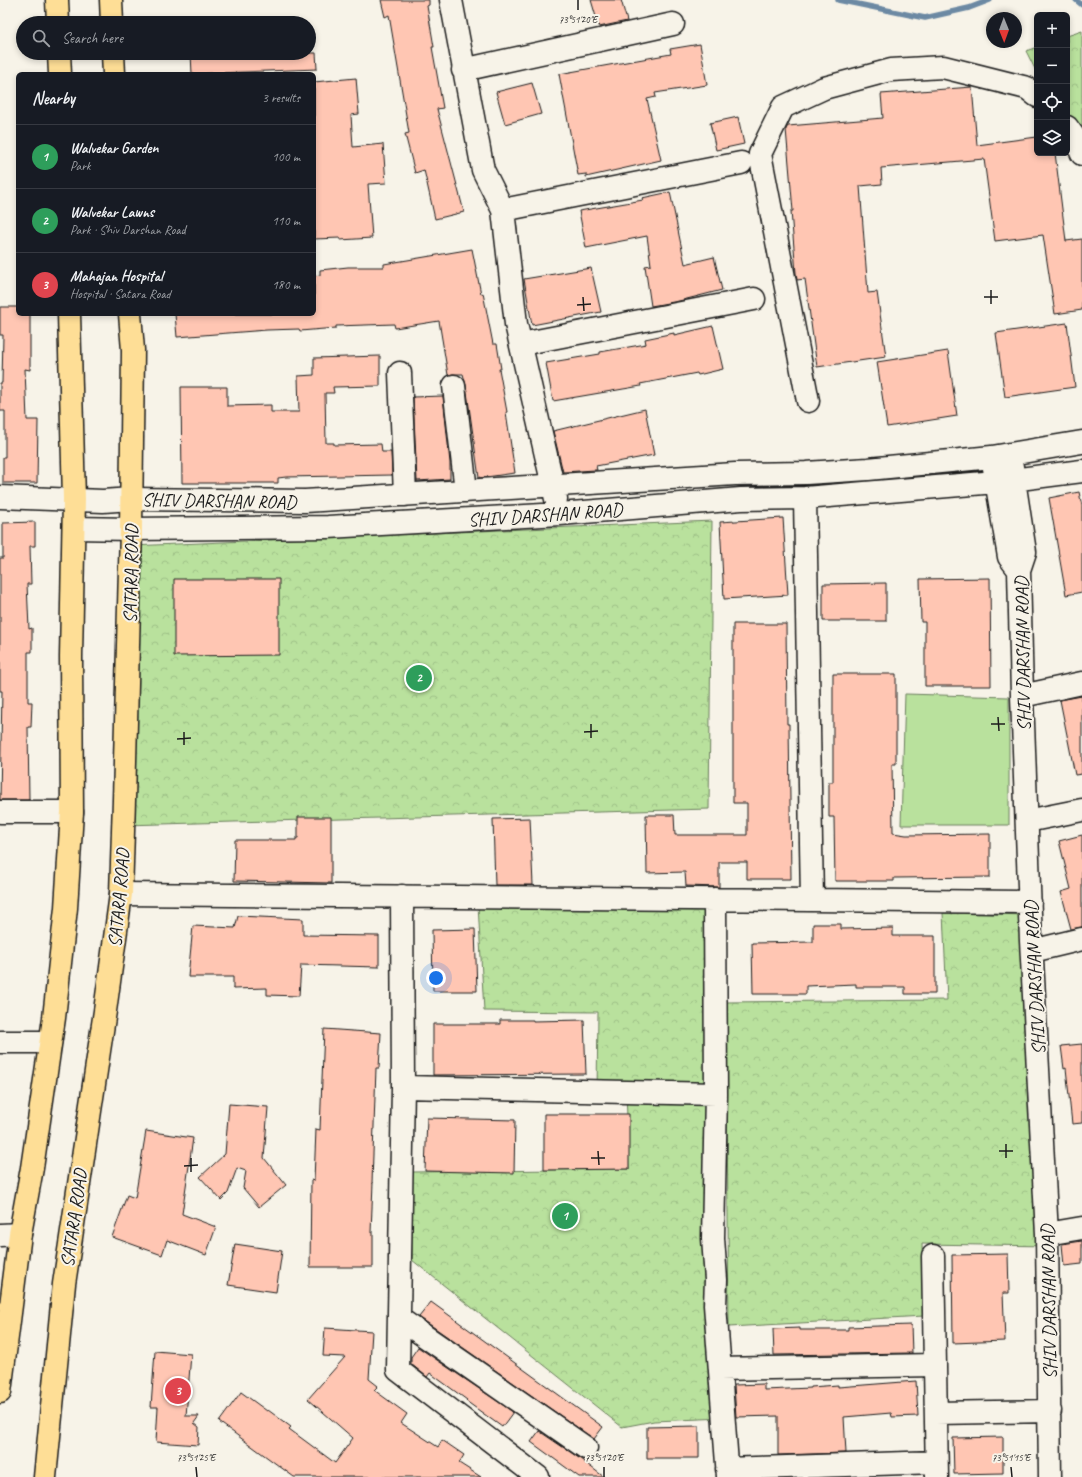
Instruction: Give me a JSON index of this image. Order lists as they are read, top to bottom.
{
  "streets": {
    "highway": ["SATARA ROAD"],
    "street": ["SHIV DARSHAN ROAD"]
  },
  "crossings": [
    ["SHIV DARSHAN ROAD", "SATARA ROAD"]
  ],
  "north": "bottom",
  "page": {
    "map_buttons": ["+", "−"],
    "search": "Search here",
    "heading": ["Nearby", "3 results"],
    "list": [
      {
        "mark": "1",
        "name": "Walvekar Garden",
        "note": "Park",
        "value": "100 m"
      },
      {
        "mark": "2",
        "name": "Walvekar Lawns",
        "note": "Park · Shiv Darshan Road",
        "value": "110 m"
      },
      {
        "mark": "3",
        "name": "Mahajan Hospital",
        "note": "Hospital · Satara Road",
        "value": "180 m"
      }
    ],
    "pins": ["2", "1", "3"]
  },
  "coordinates": ["73°51'20\"E", "73°51'25\"E", "73°51'15\"E"]
}
